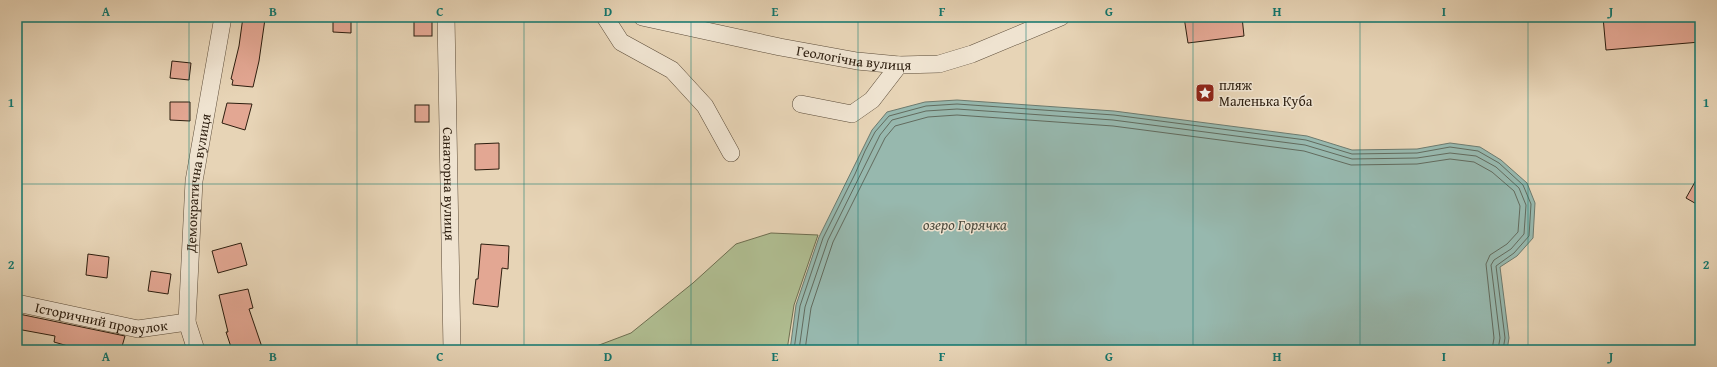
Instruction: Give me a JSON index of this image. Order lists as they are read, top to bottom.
{
  "streets": {
    "street": [
      "Геологічна вулиця",
      "Демократична вулиця",
      "Санаторна вулиця",
      "Історичний провулок"
    ]
  },
  "crossings": [
    ["Демократична вулиця", "Історичний провулок"]
  ],
  "water": ["озеро Горячка"],
  "places": {
    "place": ["пляж Маленька Куба"]
  },
  "grid": {
    "columns": [
      "A",
      "B",
      "C",
      "D",
      "E",
      "F",
      "G",
      "H",
      "I",
      "J"
    ],
    "rows": ["1", "2"]
  }
}
